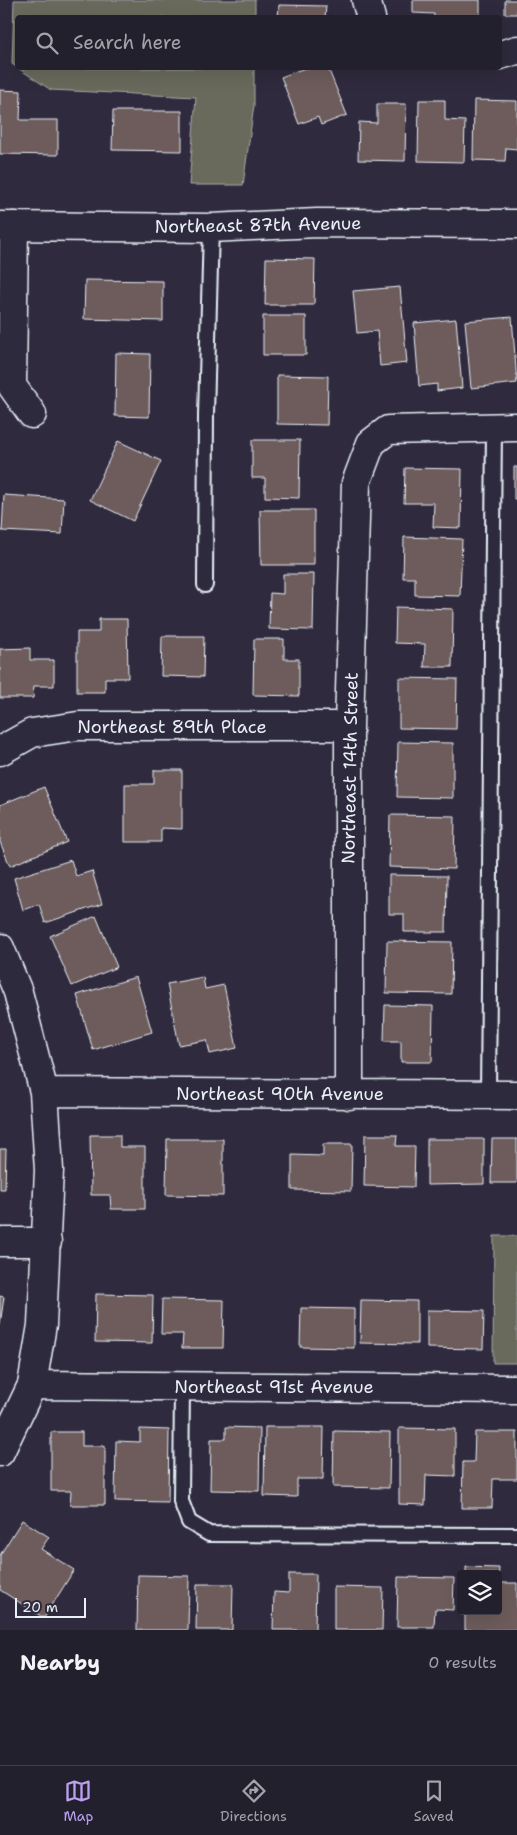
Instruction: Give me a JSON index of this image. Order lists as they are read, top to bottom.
{
  "streets": {
    "street": [
      "Northeast 87th Avenue",
      "Northeast 89th Place",
      "Northeast 14th Street",
      "Northeast 90th Avenue",
      "Northeast 91st Avenue"
    ]
  },
  "crossings": [
    ["Northeast 89th Place", "Northeast 14th Street"],
    ["Northeast 14th Street", "Northeast 90th Avenue"]
  ],
  "scale_bar": "20 m",
  "page": {
    "search": "Search here",
    "scale": "20 m",
    "heading": ["Nearby", "0 results"],
    "nav": ["Map", "Directions", "Saved"]
  }
}
